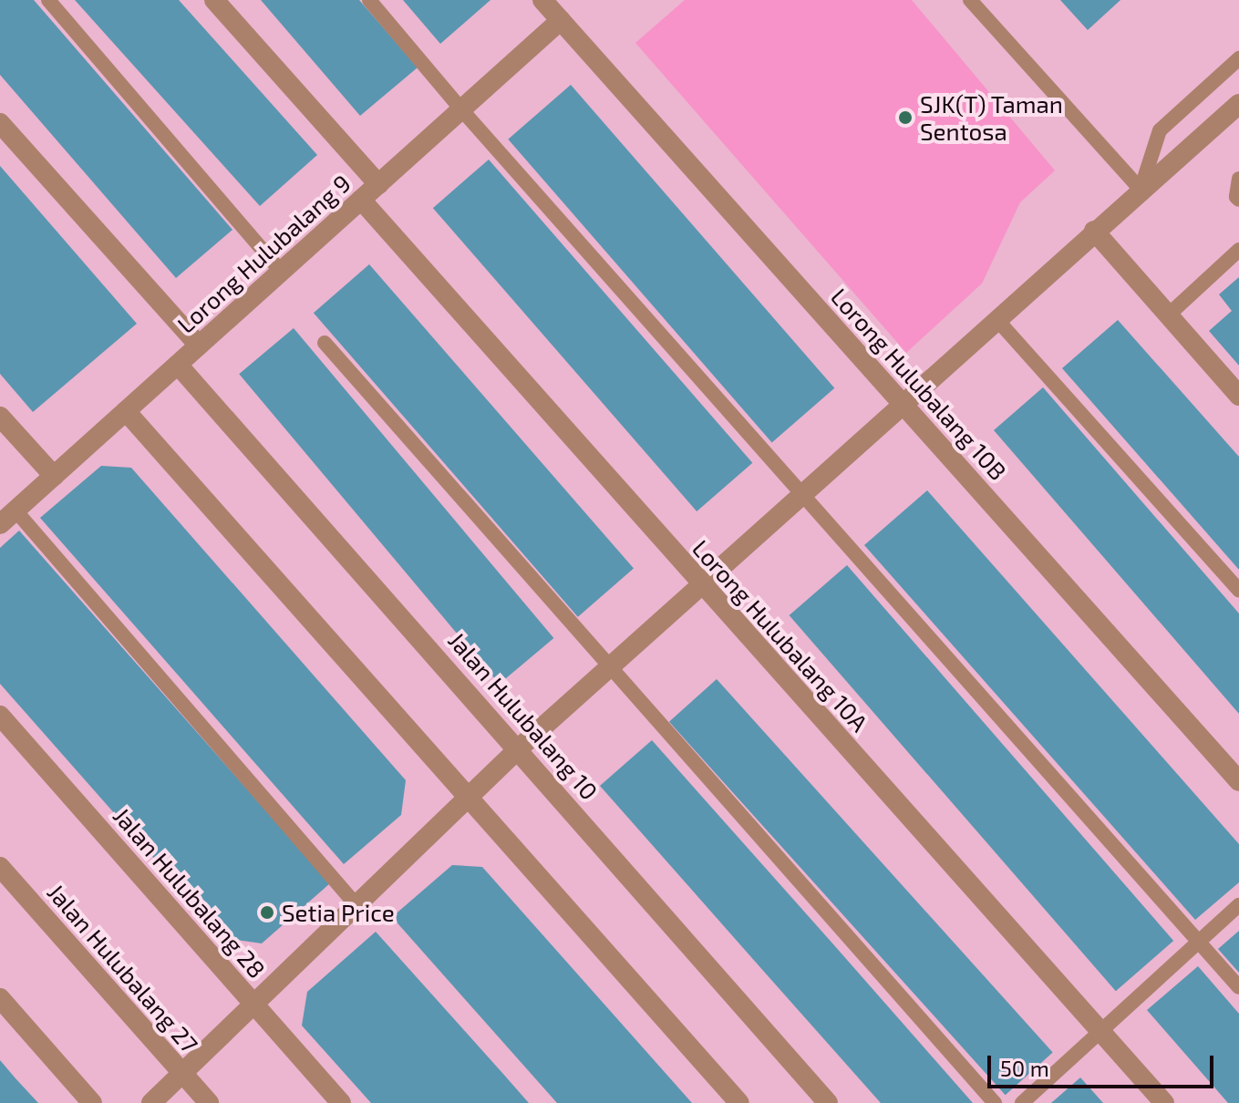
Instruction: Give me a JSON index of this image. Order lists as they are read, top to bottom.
{
  "streets": {
    "street": [
      "Lorong Hulubalang 9",
      "Lorong Hulubalang 10B",
      "Lorong Hulubalang 10A",
      "Jalan Hulubalang 10",
      "Jalan Hulubalang 28",
      "Jalan Hulubalang 27"
    ]
  },
  "crossings": [
    ["Lorong Hulubalang 9", "Lorong Hulubalang 10B"],
    ["Lorong Hulubalang 9", "Lorong Hulubalang 10A"],
    ["Lorong Hulubalang 9", "Jalan Hulubalang 10"]
  ],
  "places": ["SJK(T) Taman Sentosa", "Setia Price"],
  "scale_bar": "50 m"
}
